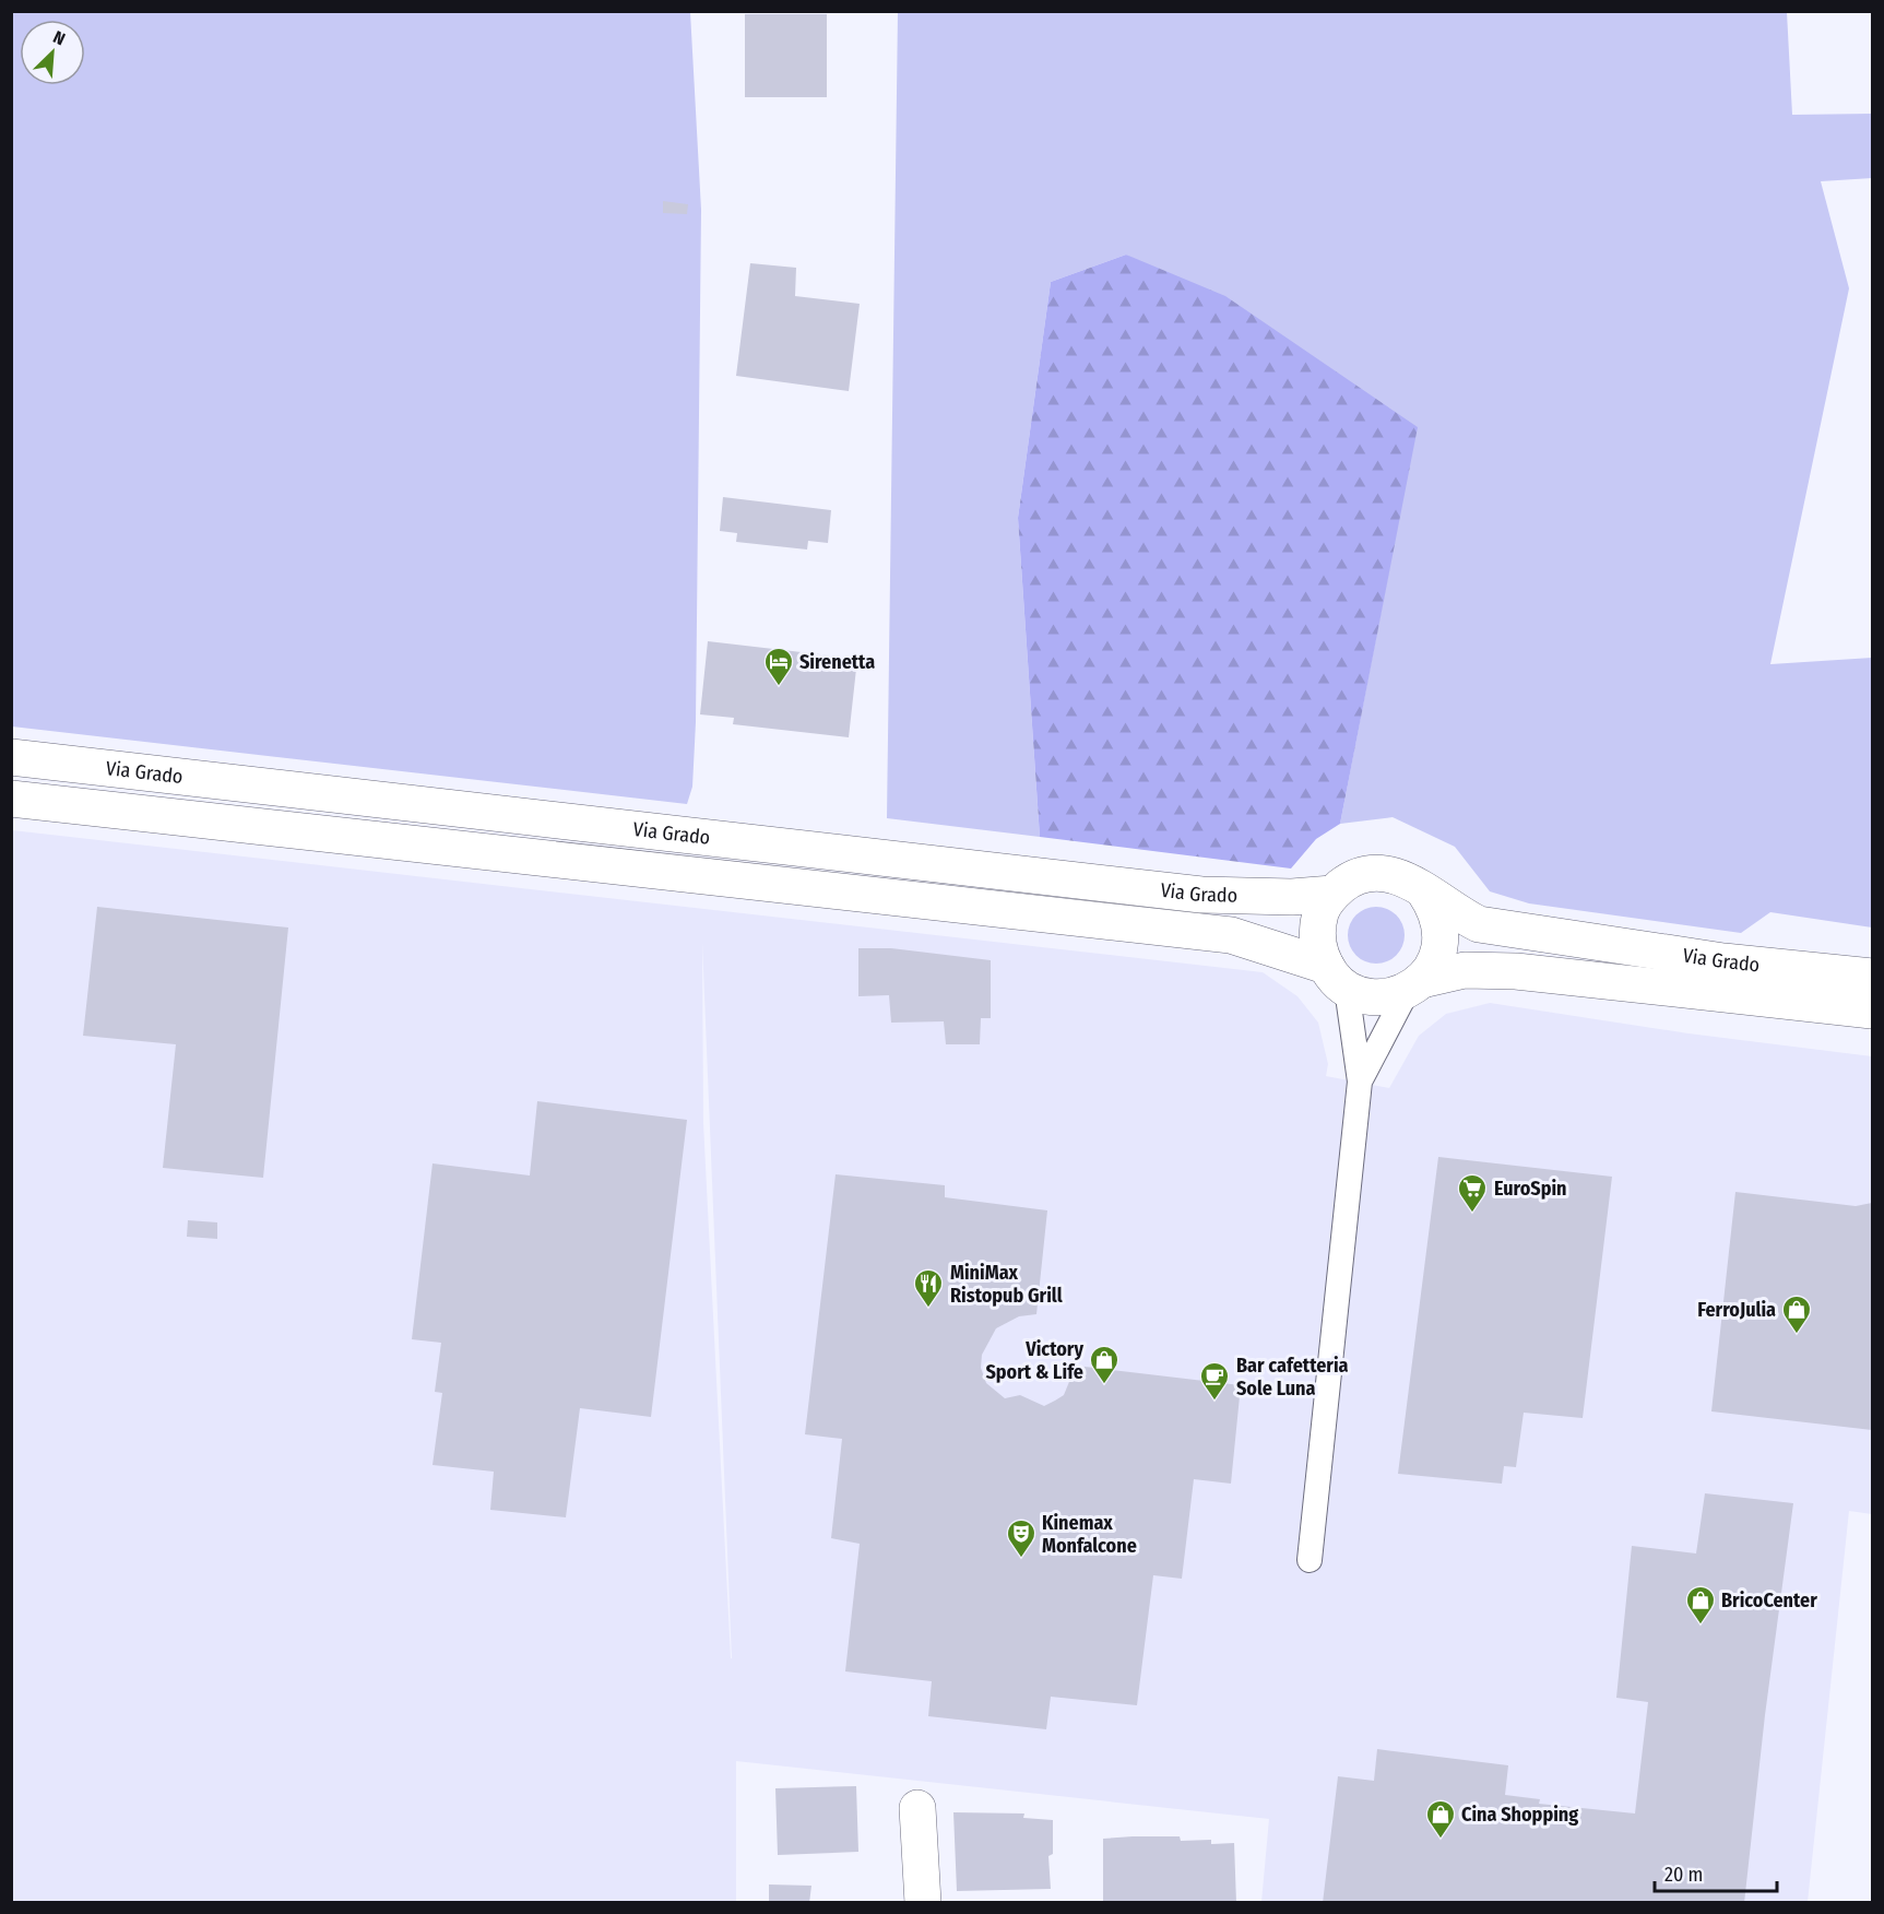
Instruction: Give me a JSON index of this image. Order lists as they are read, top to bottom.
{
  "streets": {
    "main road": ["Via Grado"]
  },
  "places": {
    "hotel": ["Sirenetta"],
    "supermarket": ["EuroSpin"],
    "restaurant": ["MiniMax Ristopub Grill"],
    "shop": [
      "FerroJulia",
      "Victory Sport & Life",
      "BricoCenter",
      "Cina Shopping"
    ],
    "cafe": ["Bar cafetteria Sole Luna"],
    "theatre": ["Kinemax Monfalcone"]
  },
  "scale_bar": "20 m",
  "north": "top right"
}
